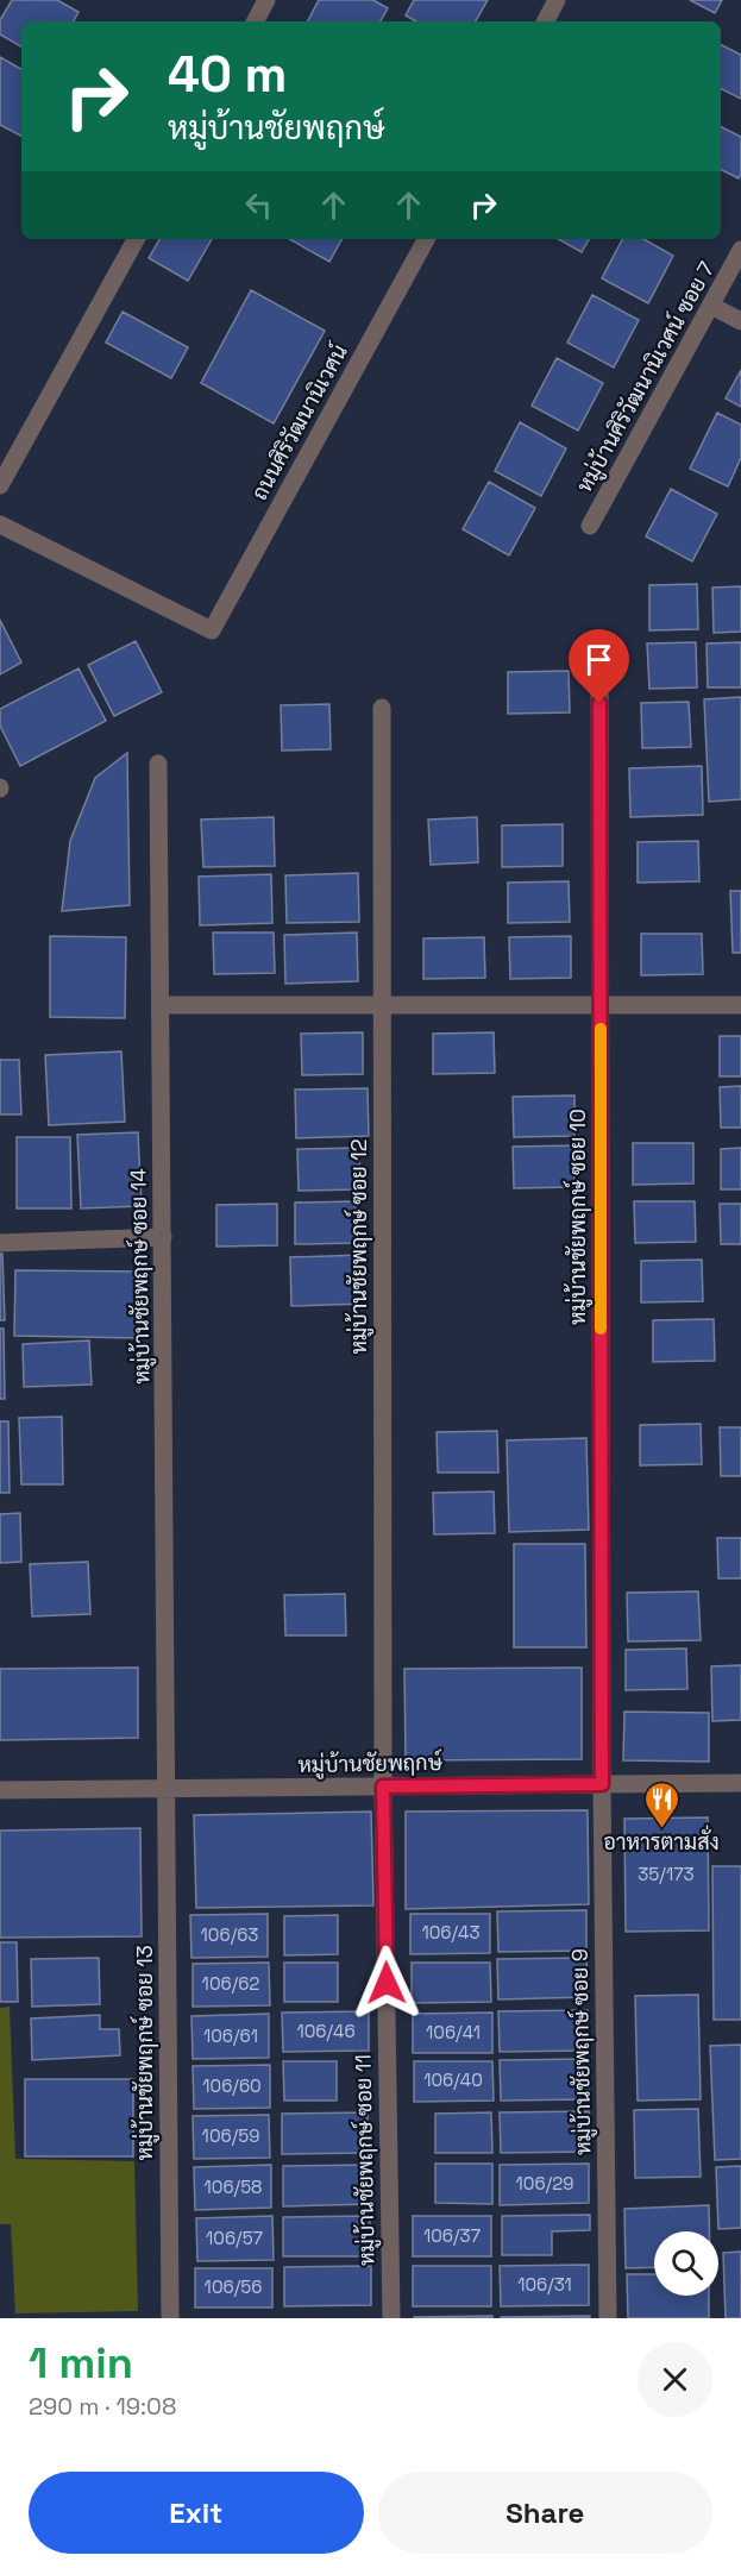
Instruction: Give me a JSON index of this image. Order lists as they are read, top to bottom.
{
  "streets": {
    "street": [
      "หมู่บ้านศิริวัฒนานิเวศน์ ซอย 7",
      "ถนนศิริวัฒนานิเวศน์",
      "หมู่บ้านชัยพฤกษ์ ซอย 10",
      "หมู่บ้านชัยพฤกษ์ ซอย 12",
      "หมู่บ้านชัยพฤกษ์ ซอย 14",
      "หมู่บ้านชัยพฤกษ์",
      "หมู่บ้านชัยพฤกษ์ ซอย 9",
      "หมู่บ้านชัยพฤกษ์ ซอย 13",
      "หมู่บ้านชัยพฤกษ์ ซอย 11"
    ]
  },
  "crossings": [
    ["หมู่บ้านชัยพฤกษ์ ซอย 10", "หมู่บ้านชัยพฤกษ์"],
    ["หมู่บ้านชัยพฤกษ์ ซอย 10", "หมู่บ้านชัยพฤกษ์ ซอย 9"],
    ["หมู่บ้านชัยพฤกษ์ ซอย 12", "หมู่บ้านชัยพฤกษ์"],
    ["หมู่บ้านชัยพฤกษ์ ซอย 12", "หมู่บ้านชัยพฤกษ์ ซอย 11"],
    ["หมู่บ้านชัยพฤกษ์ ซอย 14", "หมู่บ้านชัยพฤกษ์"],
    ["หมู่บ้านชัยพฤกษ์ ซอย 14", "หมู่บ้านชัยพฤกษ์ ซอย 13"],
    ["หมู่บ้านชัยพฤกษ์", "หมู่บ้านชัยพฤกษ์ ซอย 9"],
    ["หมู่บ้านชัยพฤกษ์", "หมู่บ้านชัยพฤกษ์ ซอย 13"],
    ["หมู่บ้านชัยพฤกษ์", "หมู่บ้านชัยพฤกษ์ ซอย 11"]
  ],
  "places": {
    "restaurant": ["อาหารตามสั่ง"]
  },
  "house_numbers": [
    "35/173",
    "106/43",
    "106/63",
    "106/62",
    "106/46",
    "106/41",
    "106/61",
    "106/40",
    "106/60",
    "106/59",
    "106/29",
    "106/58",
    "106/37",
    "106/57",
    "106/31",
    "106/56"
  ],
  "page": {
    "turn": ["40 m", "หมู่บ้านชัยพฤกษ์"],
    "heading": ["1 min", "290 m · 19:08"],
    "buttons": ["Exit", "Share"]
  }
}
